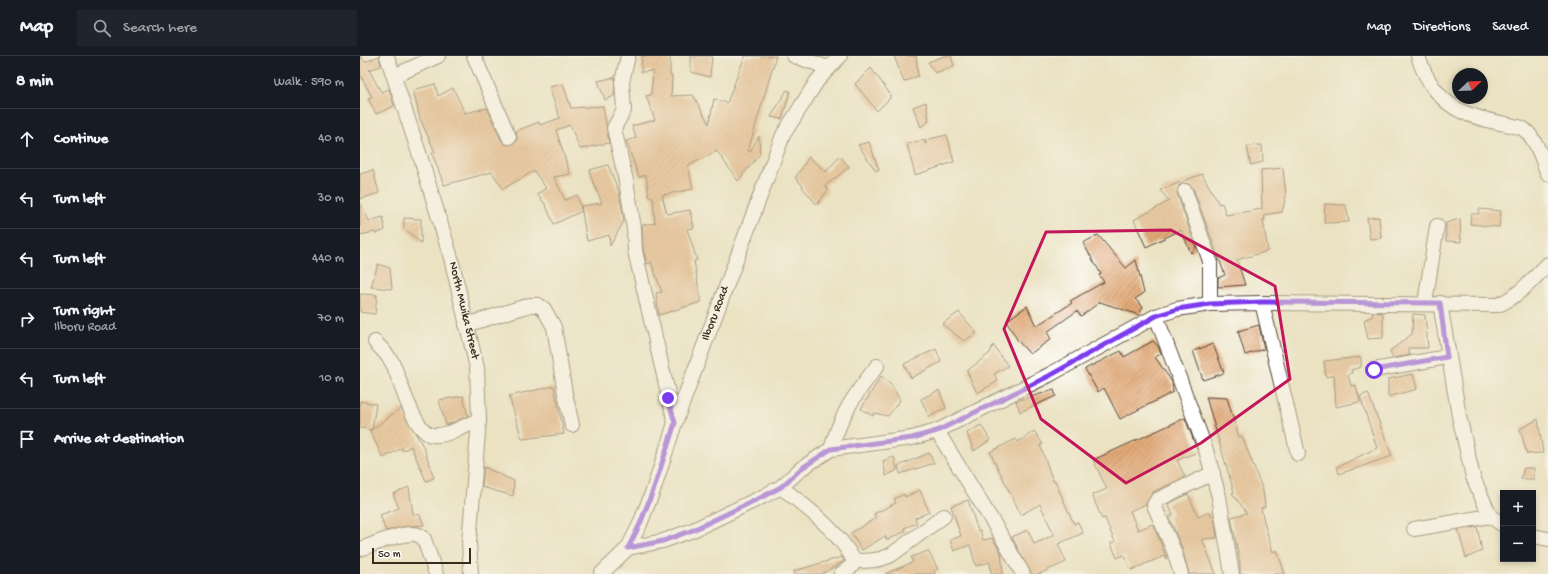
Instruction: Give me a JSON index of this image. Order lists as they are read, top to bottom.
{
  "streets": {
    "street": ["North Mwika Street", "Ilboru Road"]
  },
  "scale_bar": "50 m",
  "north": "top right",
  "page": {
    "header": "Map",
    "search": "Search here",
    "nav": ["Map", "Directions", "Saved"],
    "heading": ["8 min", "Walk · 590 m"],
    "list": [
      ["Continue", "40 m"],
      ["Turn left", "30 m"],
      ["Turn left", "440 m"],
      ["Turn right", "Ilboru Road", "70 m"],
      ["Turn left", "10 m"],
      "Arrive at destination"
    ],
    "map_buttons": ["+", "−"],
    "scale": "50 m"
  }
}
